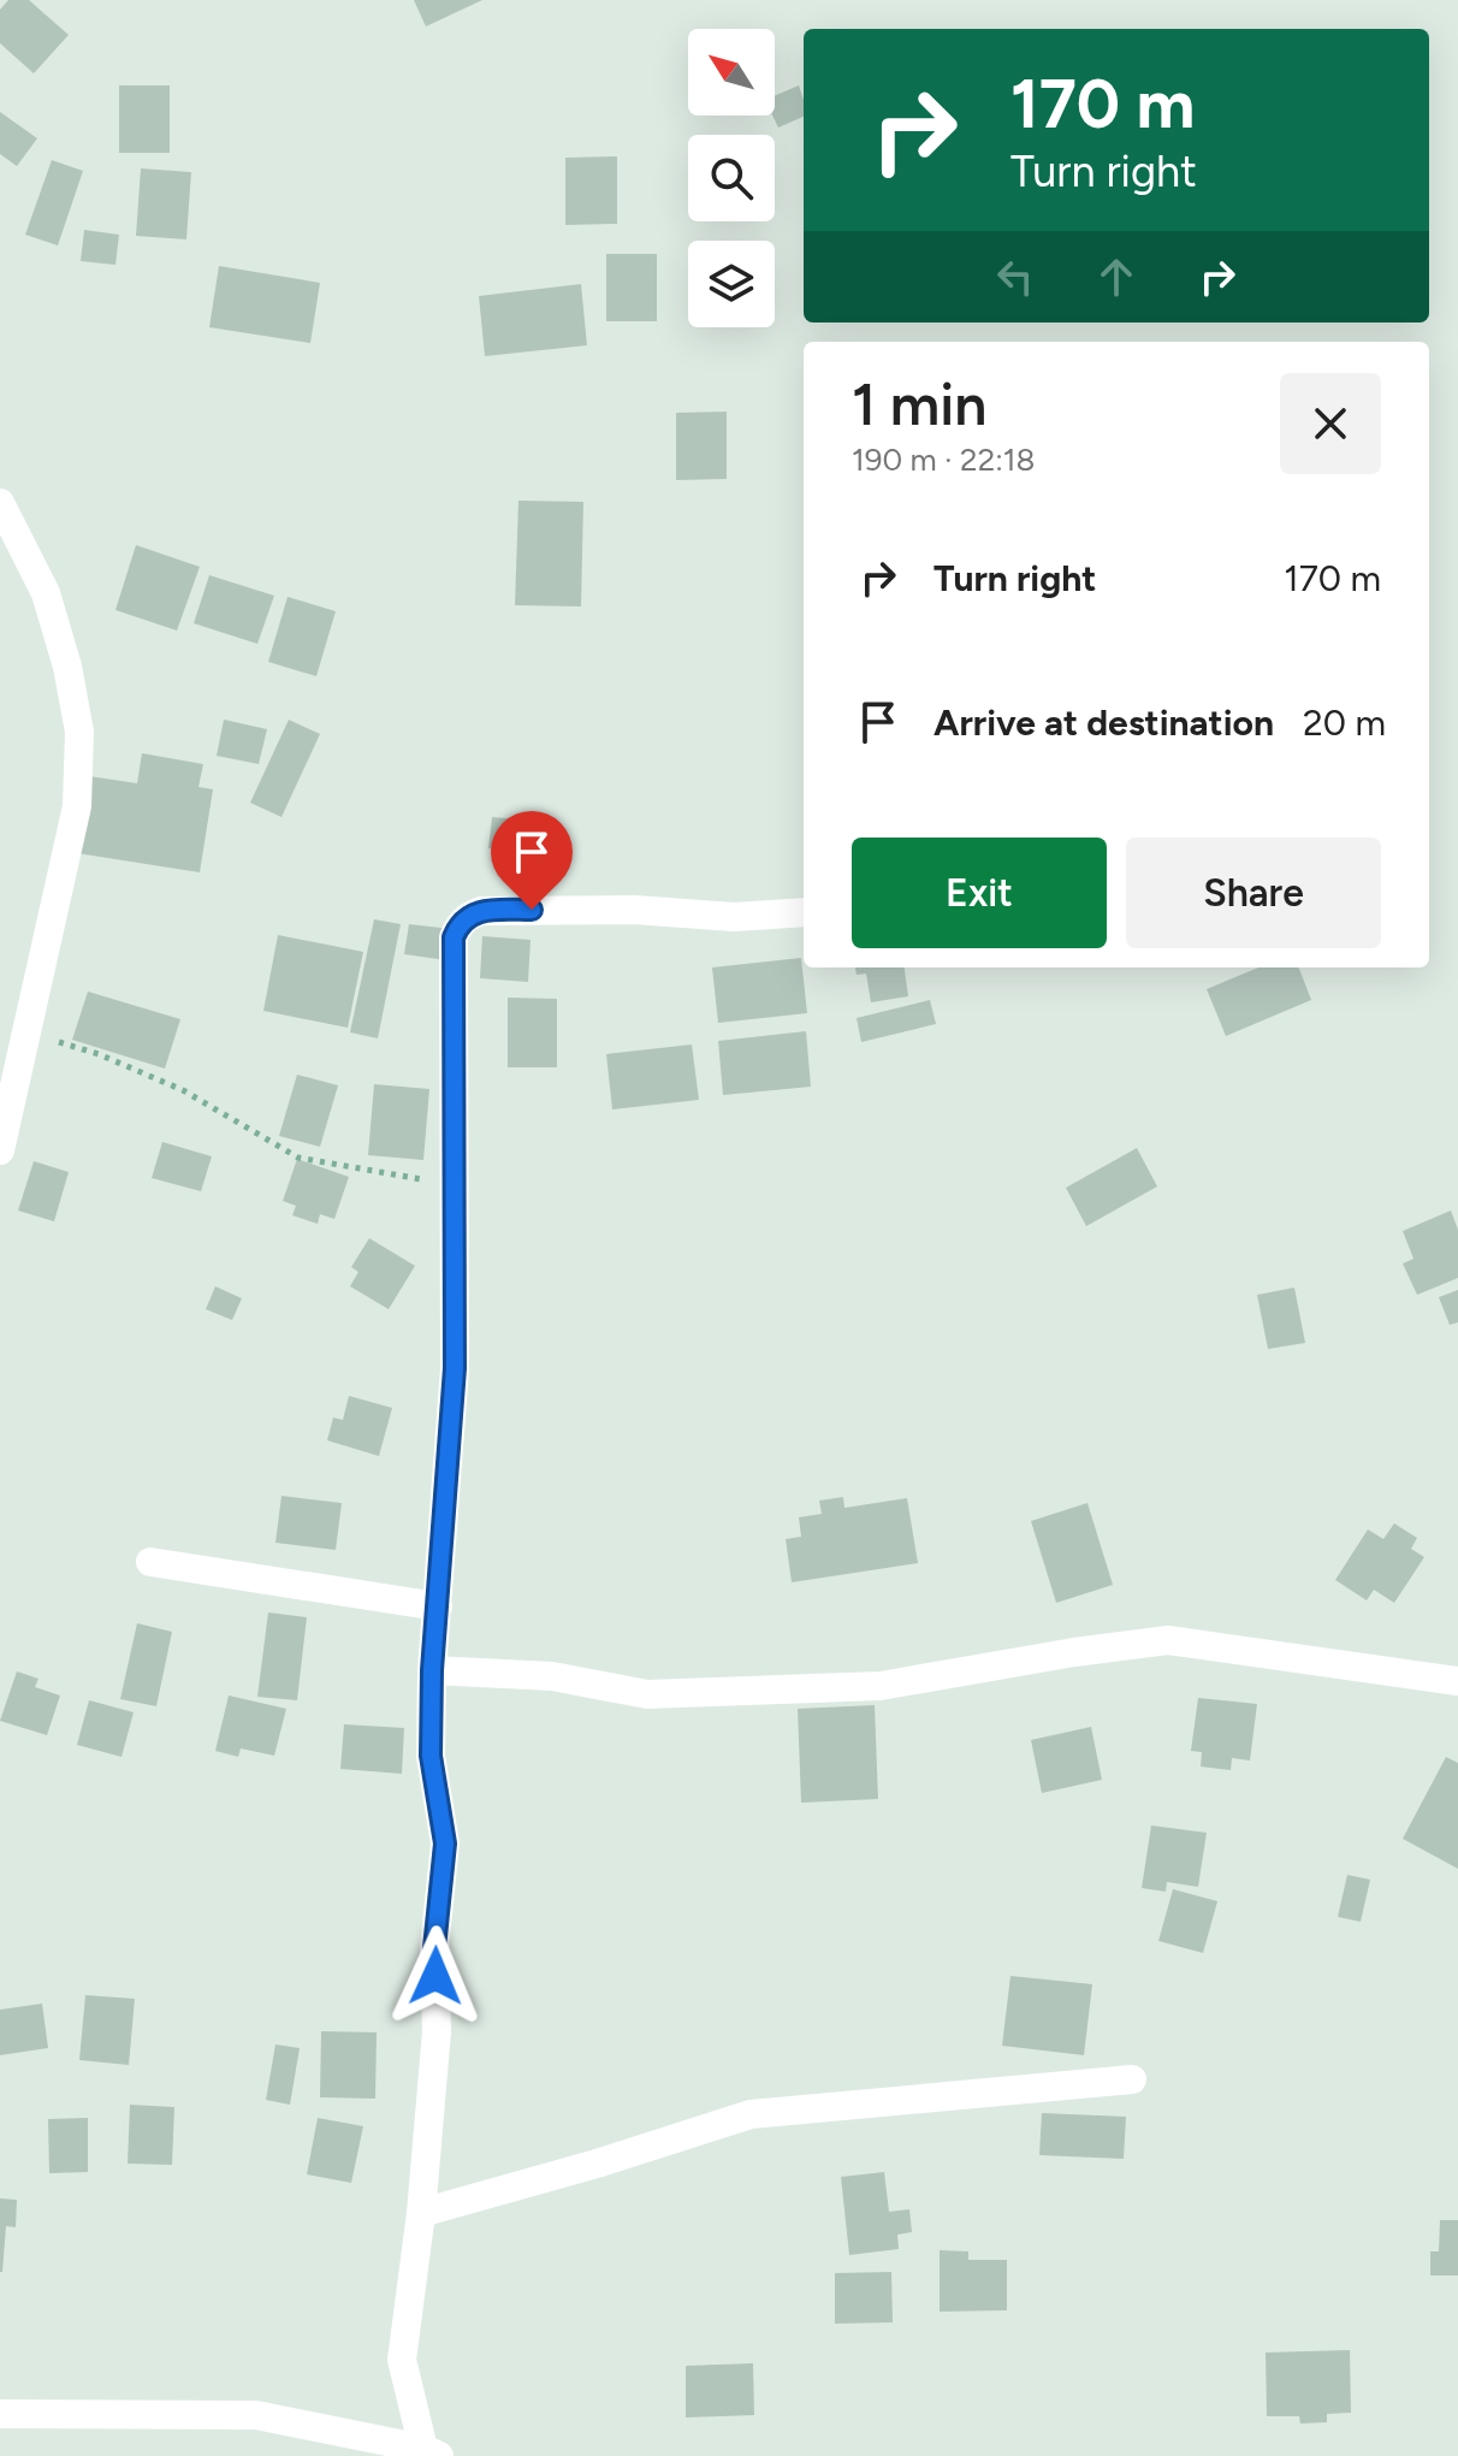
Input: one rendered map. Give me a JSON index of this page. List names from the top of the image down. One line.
{"north":"top left","page":{"turn":["170 m","Turn right"],"heading":["1 min","190 m · 22:18"],"list":[{"name":"Turn right","value":"170 m"},{"name":"Arrive at destination","value":"20 m"}],"buttons":["Exit","Share"]}}
